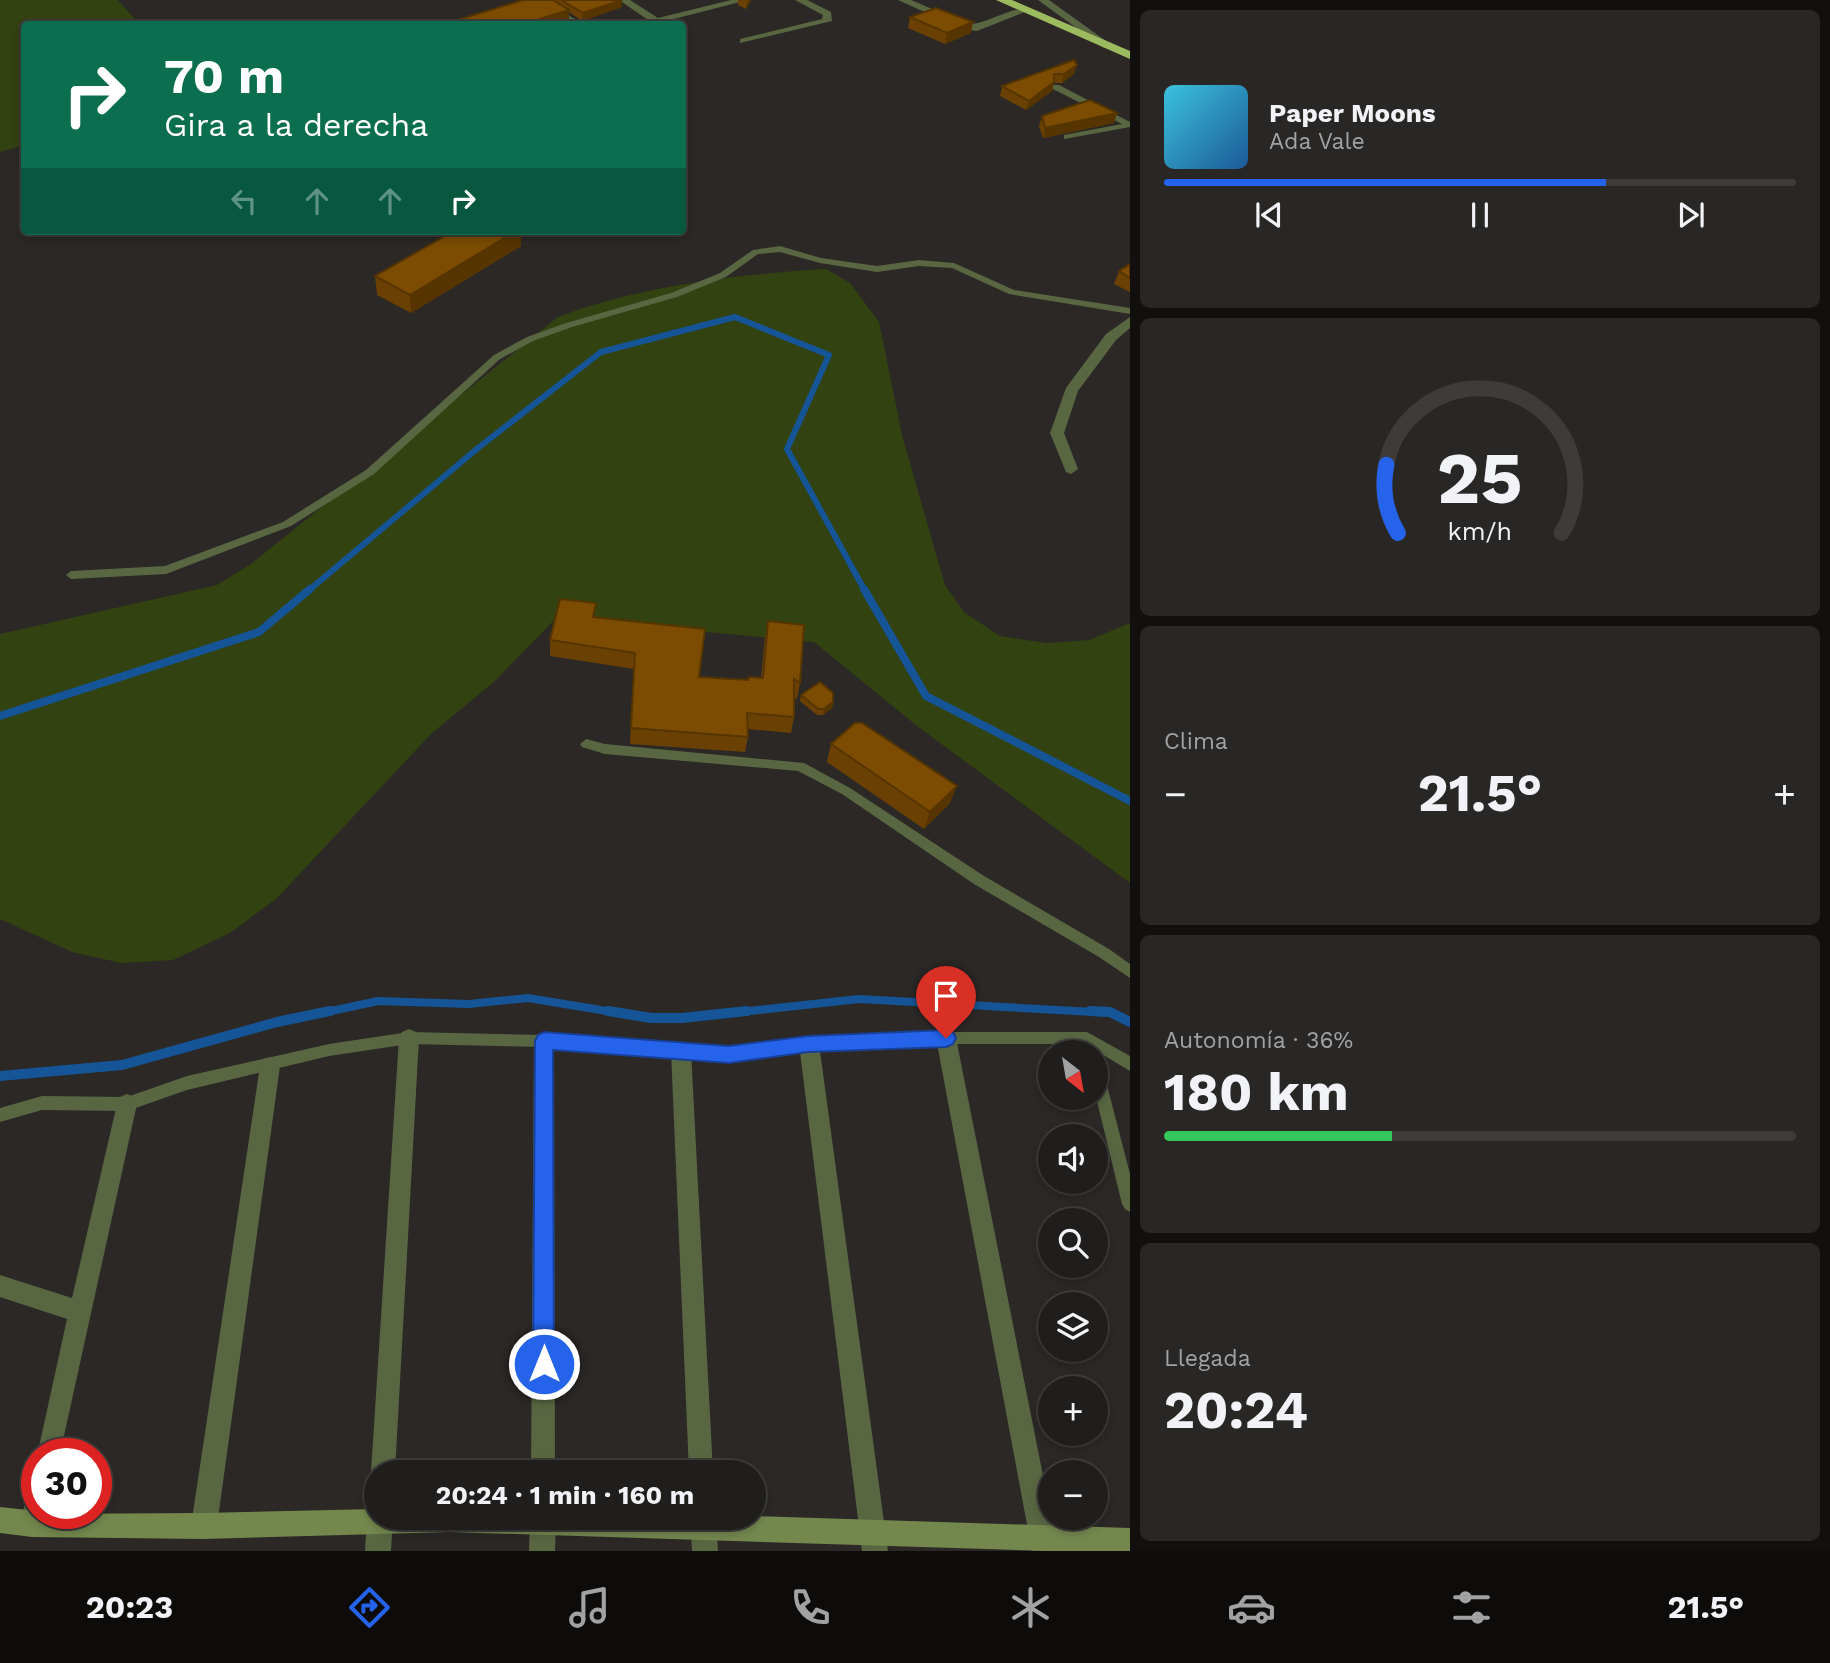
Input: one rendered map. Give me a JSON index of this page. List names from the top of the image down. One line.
{"north":"bottom right","page":{"turn":["70 m","Gira a la derecha"],"song":["Paper Moons","Ada Vale"],"tile":["Clima",["Autonomía · 36%","180 km"],["Llegada","20:24"]],"heat":["−","21.5°","+"],"map_buttons":["+","−"],"limit":"30","trip":"20:24 · 1 min · 160 m","tabs":["20:23","21.5°"],"gauge":["25","km/h"]}}
